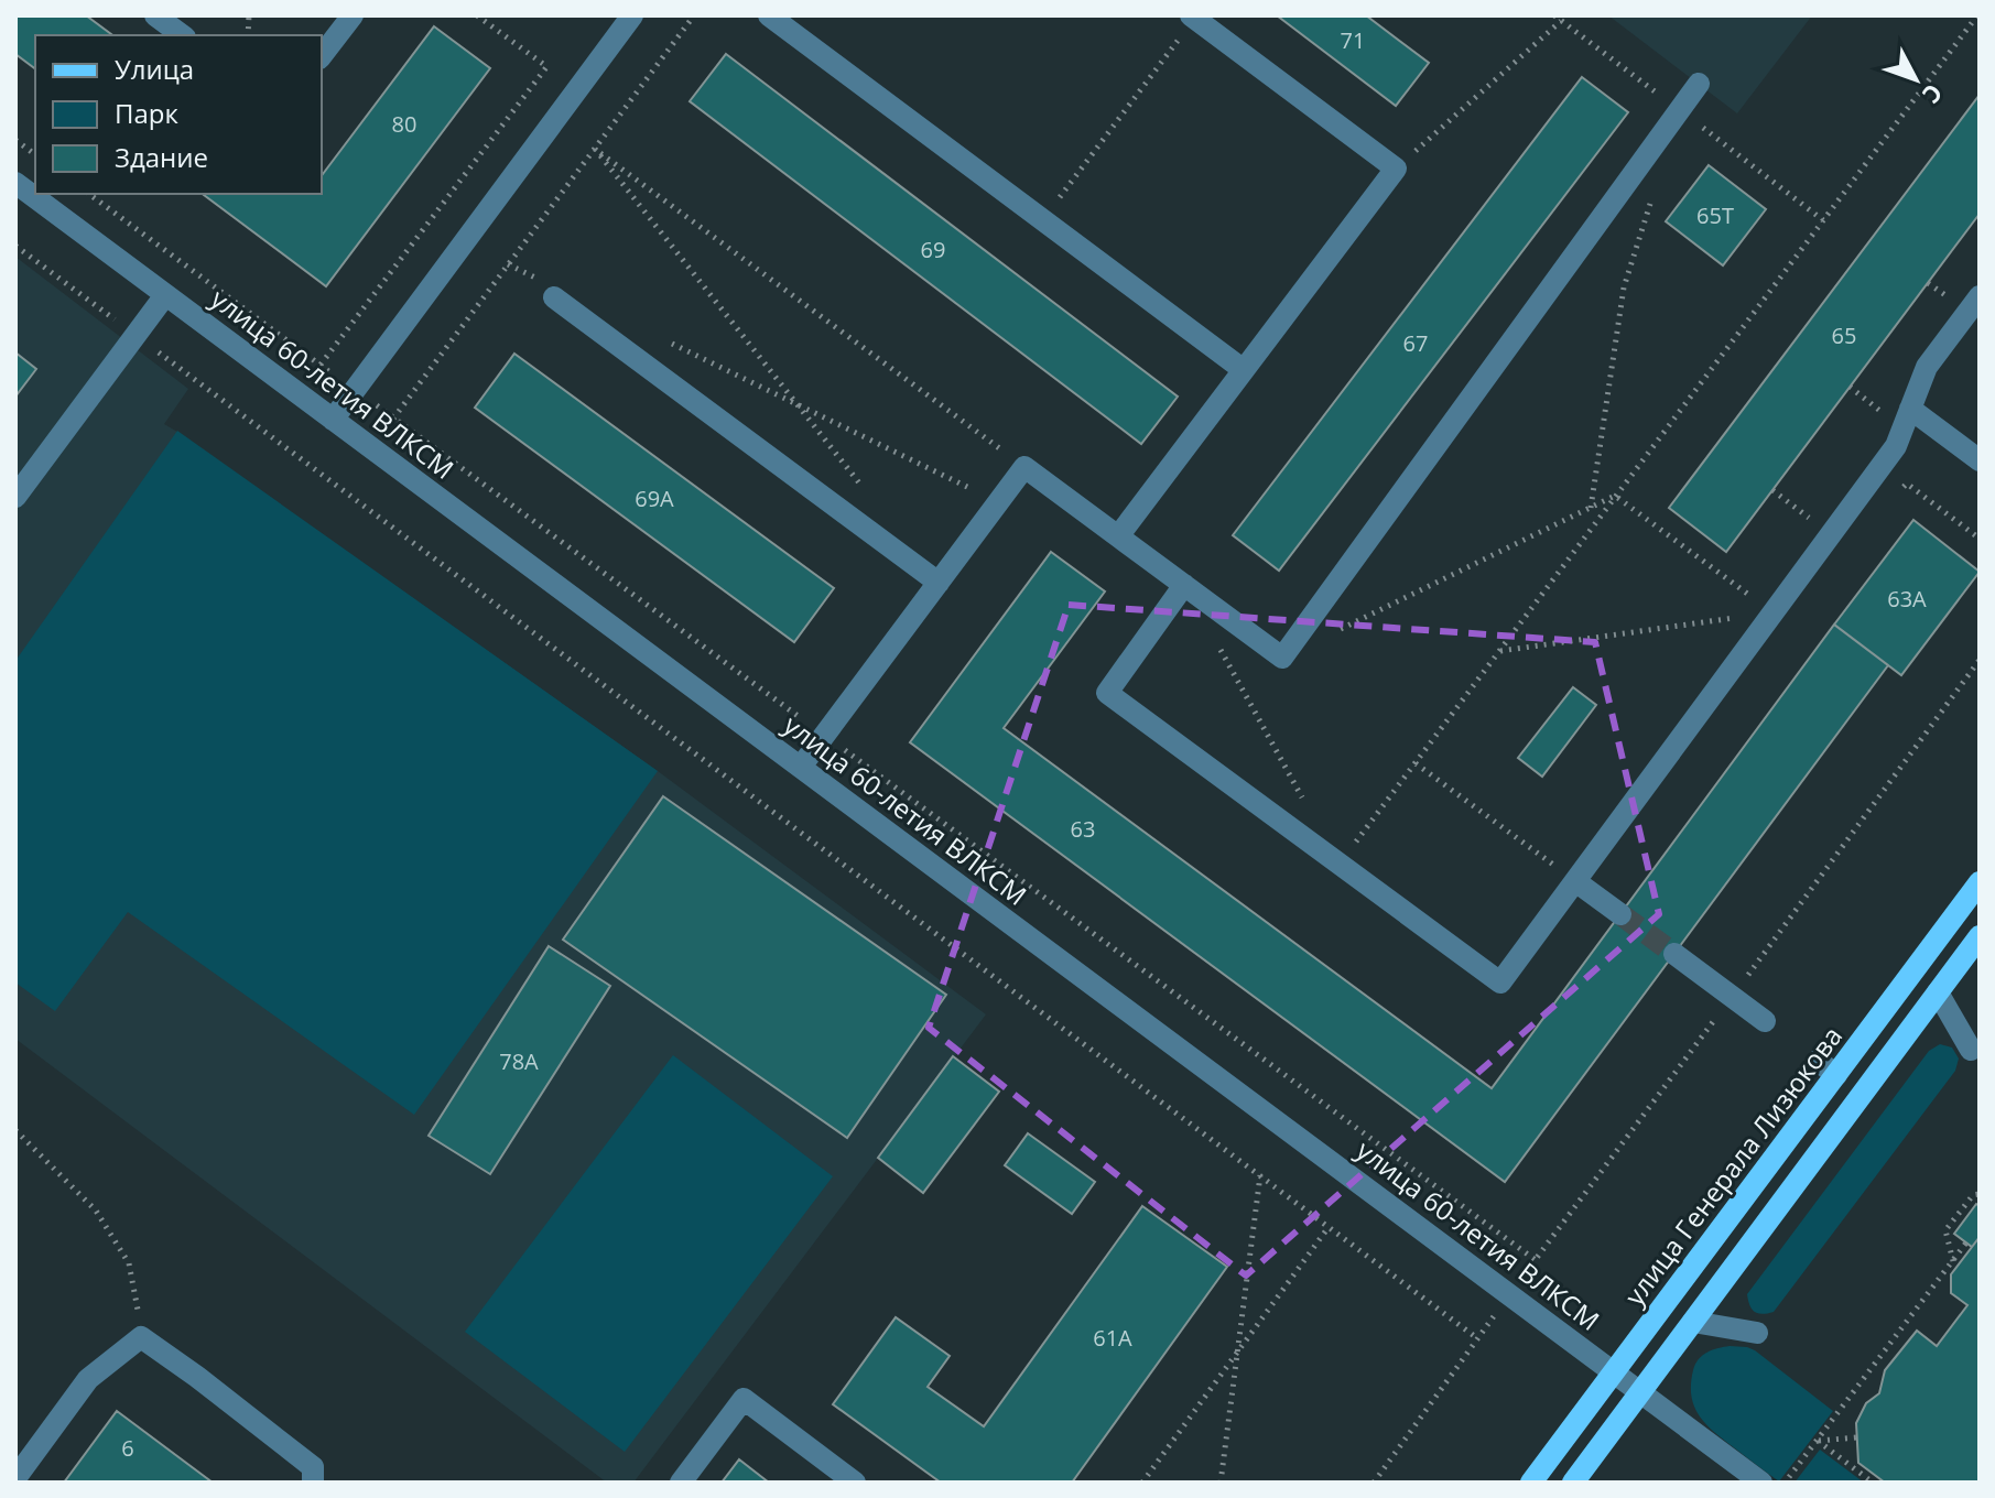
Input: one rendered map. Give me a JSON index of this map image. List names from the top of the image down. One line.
{"streets":{"main road":["улица Генерала Лизюкова"],"street":["улица 60-летия ВЛКСМ"]},"crossings":[["улица 60-летия ВЛКСМ","улица Генерала Лизюкова"]],"house_numbers":["71","80","65Т","69","65","67","69А","63А","63","78А","61А","6"],"legend":["Улица","Парк","Здание"],"north":"bottom right"}
